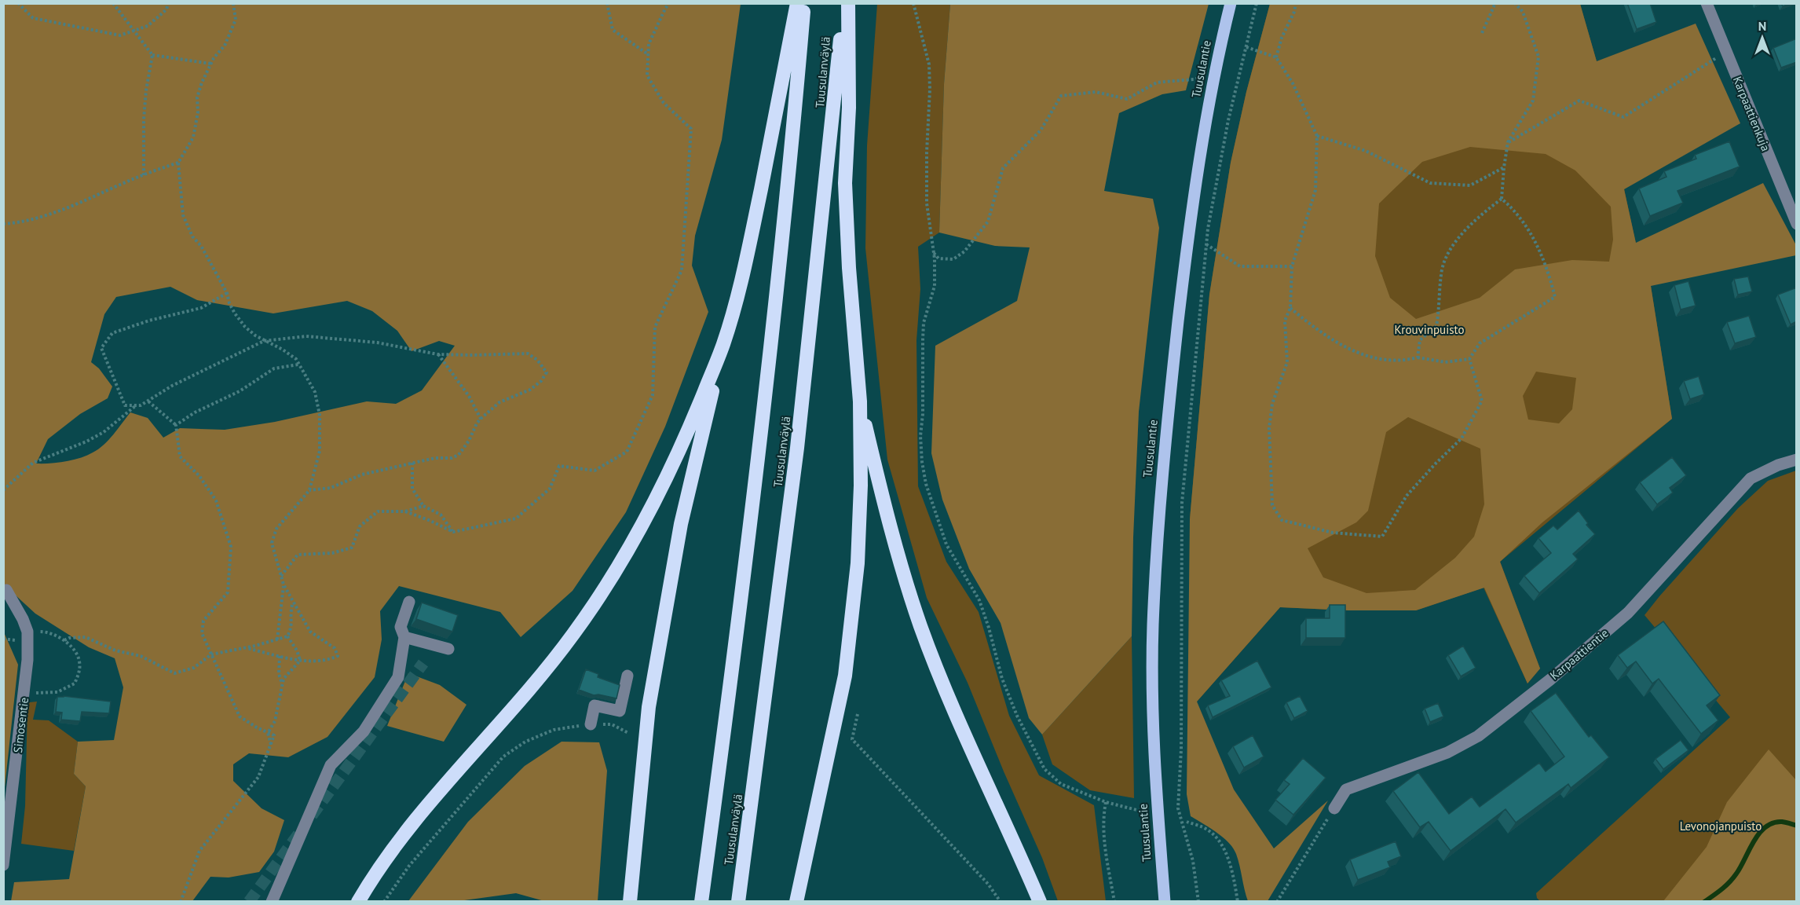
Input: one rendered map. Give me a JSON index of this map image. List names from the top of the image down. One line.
{"streets":{"highway":["Tuusulanväylä"],"main road":["Tuusulantie"],"street":["Karpaattienkuja","Karpaattientie","Simosentie"]},"parks":["Krouvinpuisto","Levonojanpuisto"],"north":"top"}
